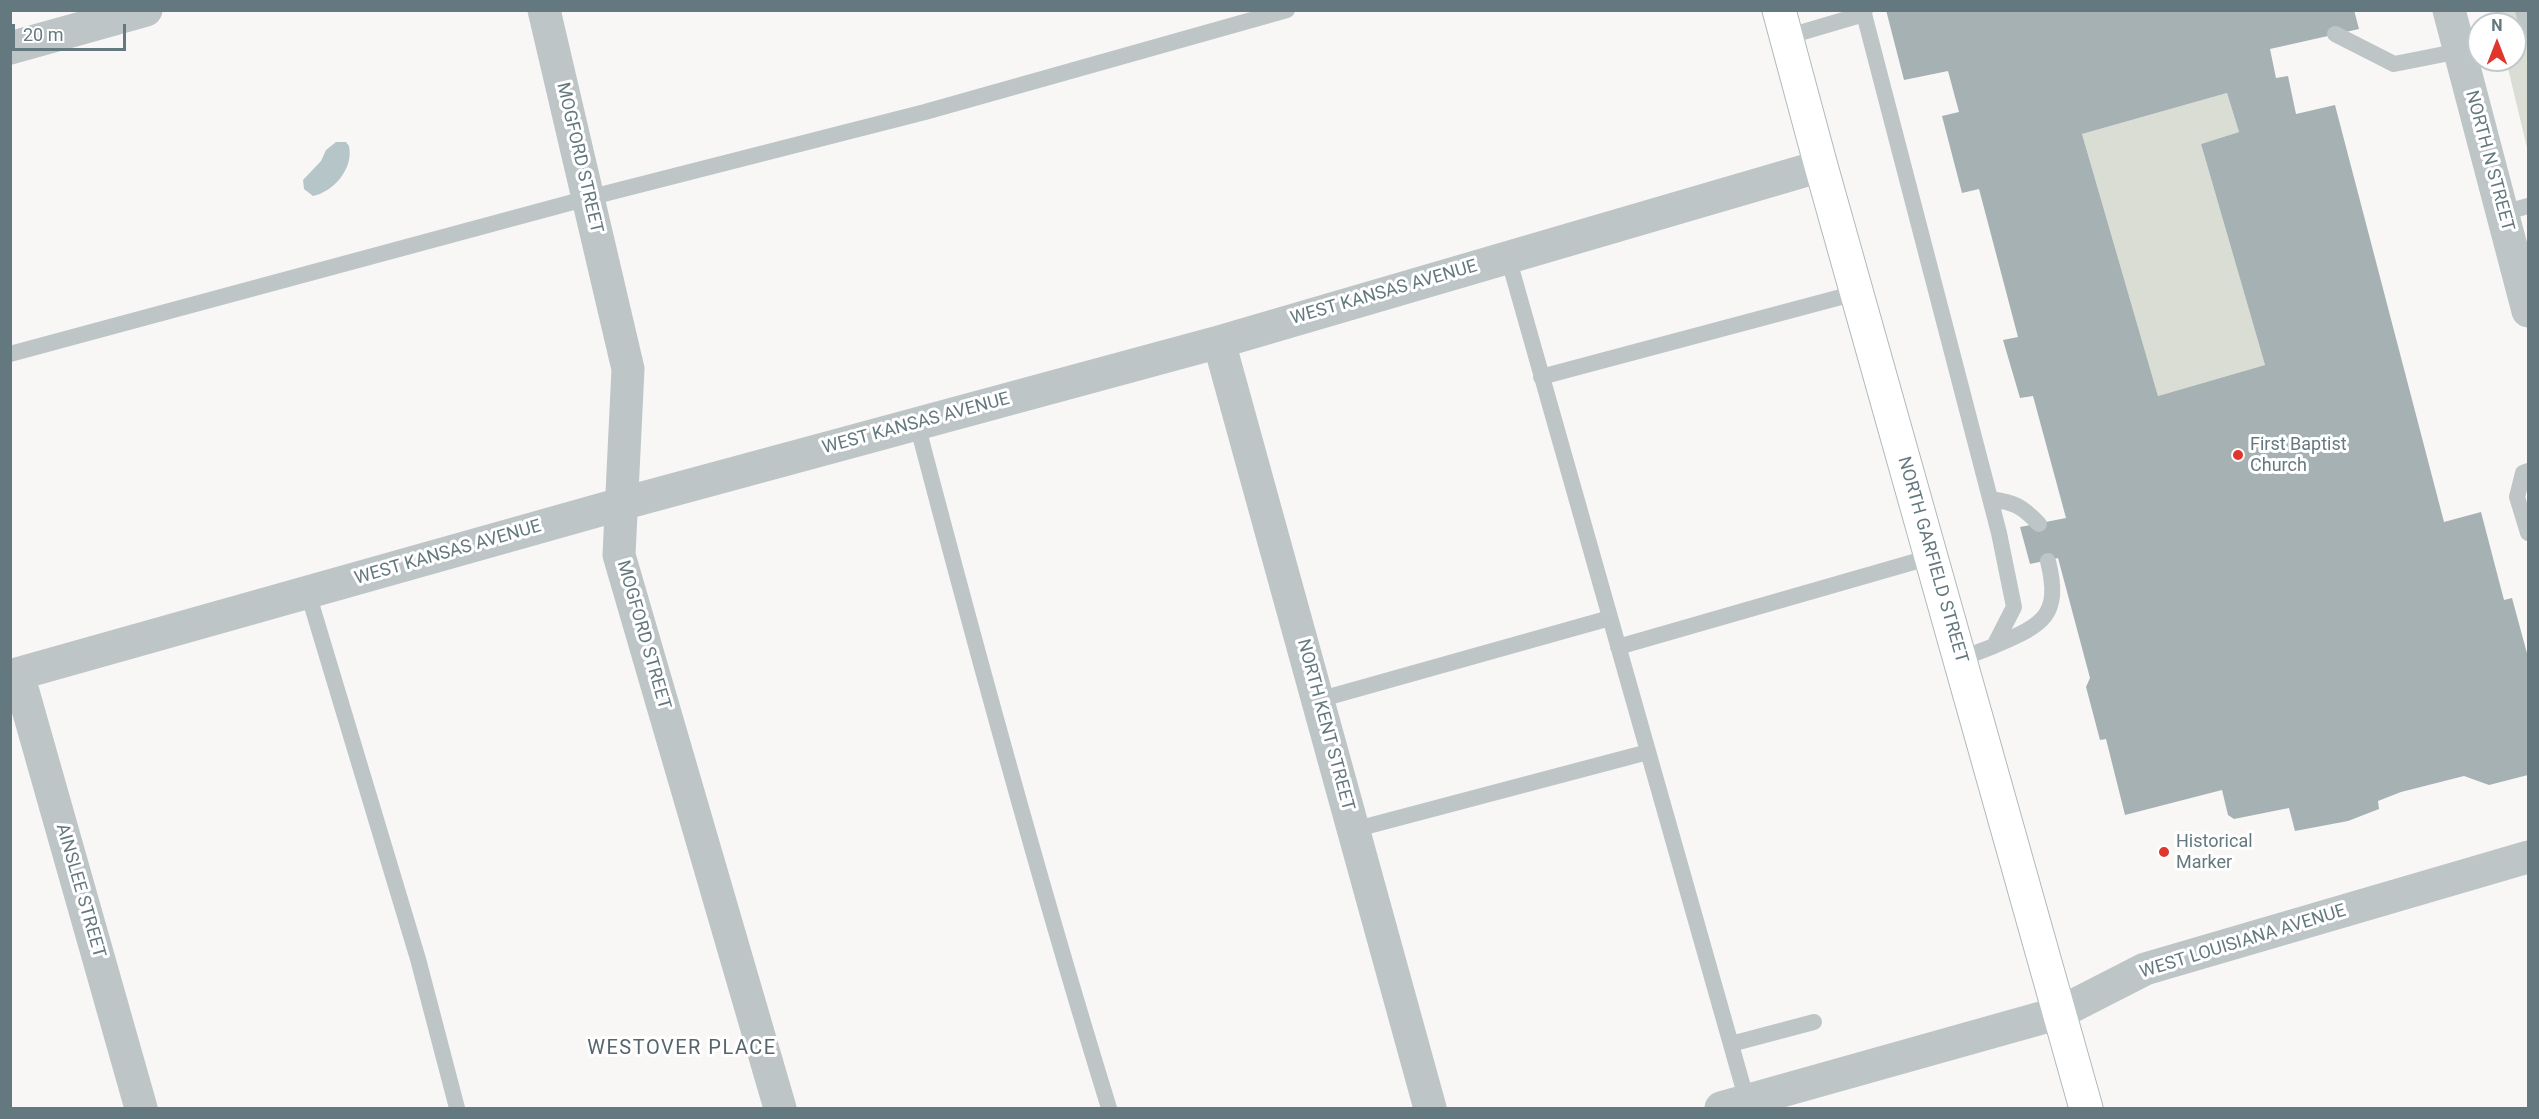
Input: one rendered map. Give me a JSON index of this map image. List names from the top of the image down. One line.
{"streets":{"main road":["NORTH GARFIELD STREET"],"street":["MOGFORD STREET","NORTH N STREET","WEST KANSAS AVENUE","NORTH KENT STREET","AINSLEE STREET","WEST LOUISIANA AVENUE"]},"crossings":[["MOGFORD STREET","WEST KANSAS AVENUE"],["WEST KANSAS AVENUE","NORTH GARFIELD STREET"],["WEST KANSAS AVENUE","NORTH KENT STREET"],["WEST KANSAS AVENUE","AINSLEE STREET"],["NORTH GARFIELD STREET","WEST LOUISIANA AVENUE"]],"districts":["WESTOVER PLACE"],"places":["First Baptist Church","Historical Marker"],"scale_bar":"20 m","north":"top"}
